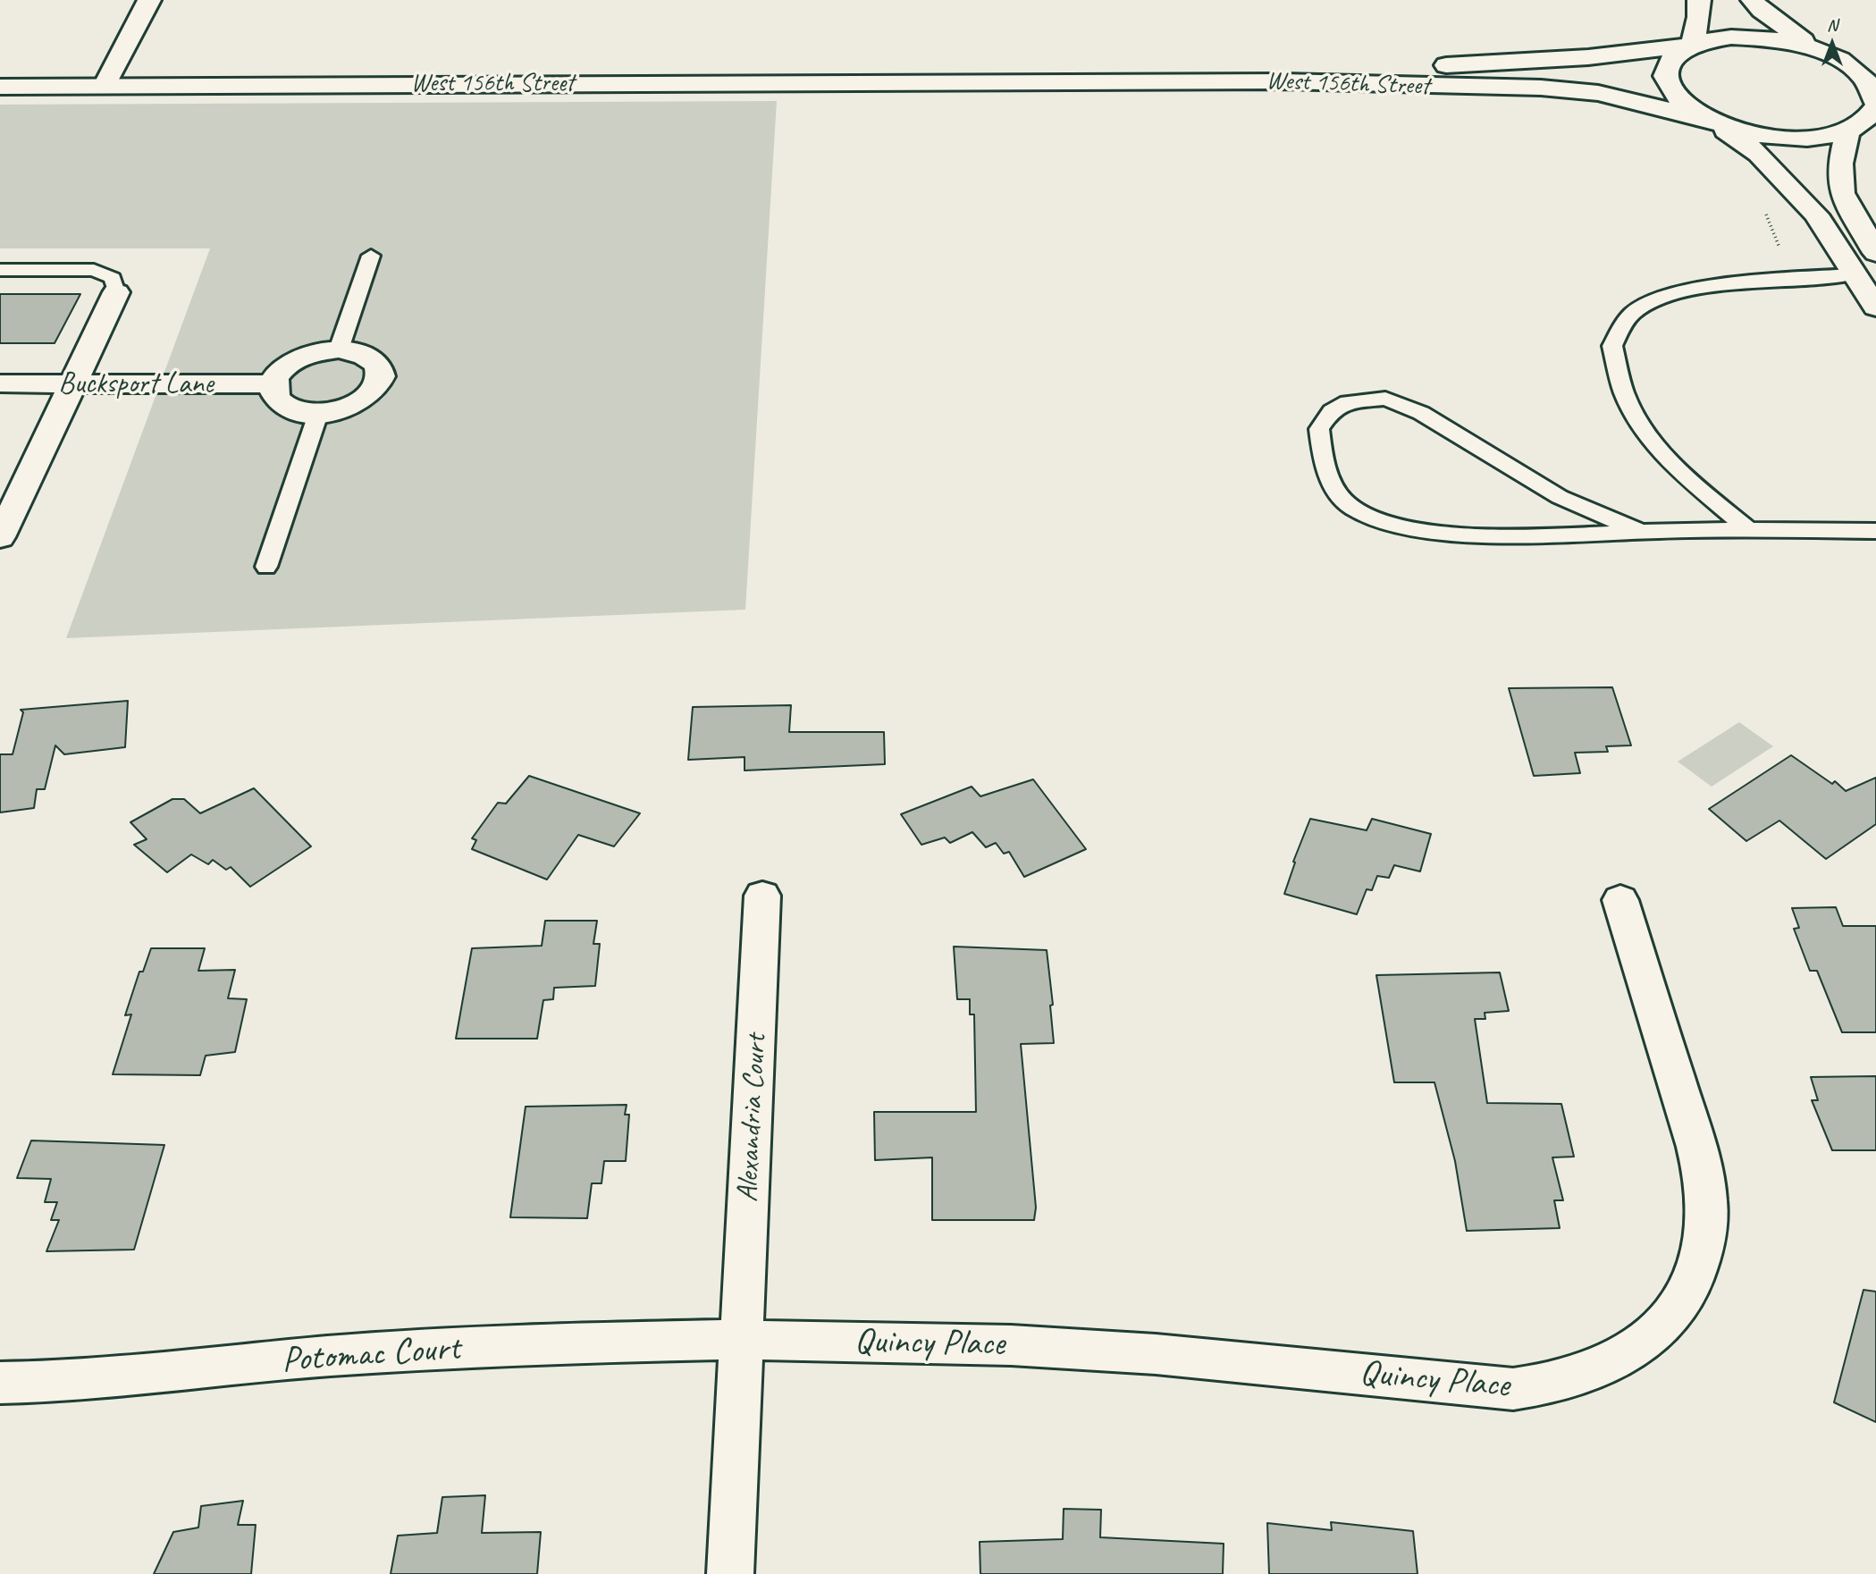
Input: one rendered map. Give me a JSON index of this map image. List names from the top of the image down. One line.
{"streets":{"street":["West 156th Street","Bucksport Lane","Alexandria Court","Quincy Place","Potomac Court"]},"crossings":[["Alexandria Court","Quincy Place"],["Alexandria Court","Potomac Court"],["Quincy Place","Potomac Court"]],"north":"top"}
